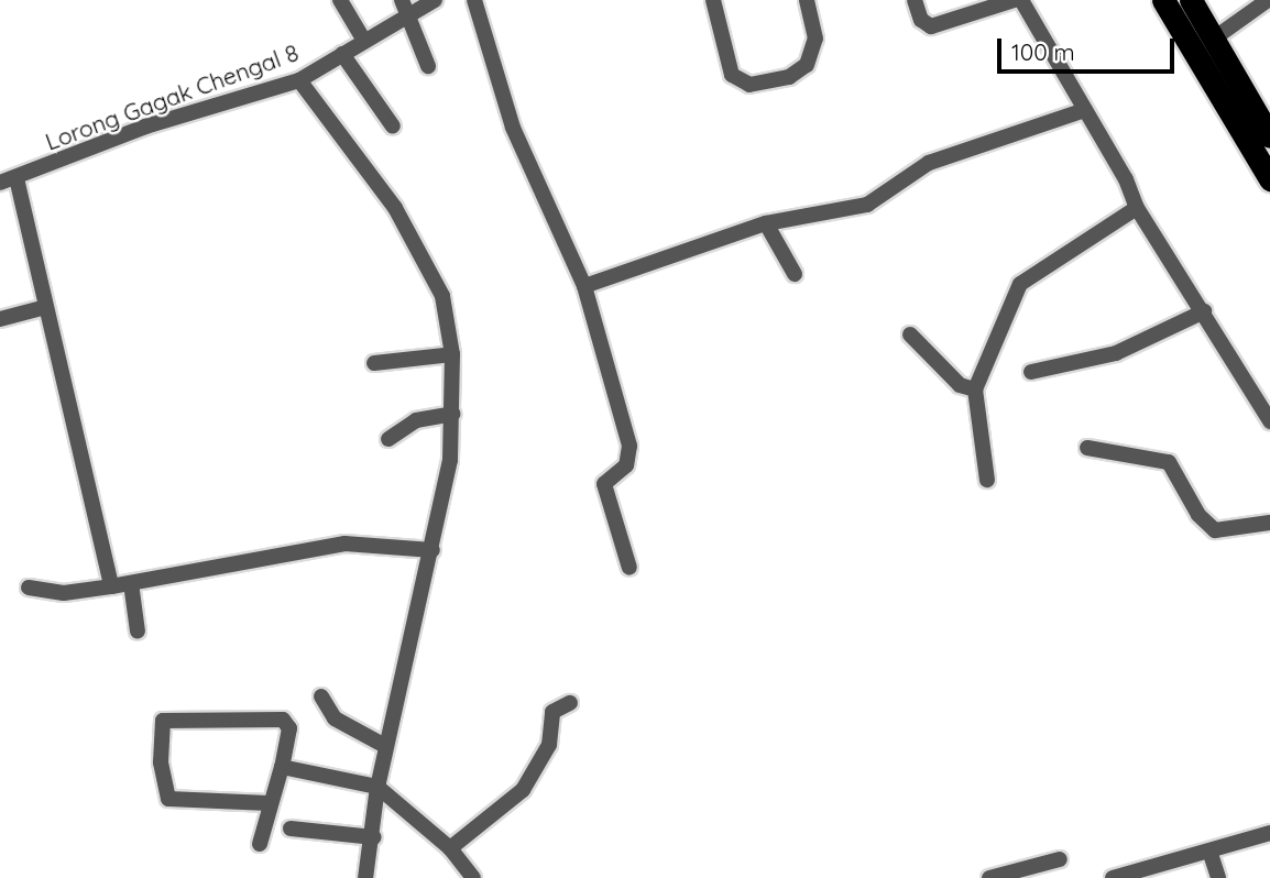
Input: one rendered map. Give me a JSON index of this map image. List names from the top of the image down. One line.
{"streets":{"street":["Lorong Gagak Chengal 8"]},"scale_bar":"100 m"}
